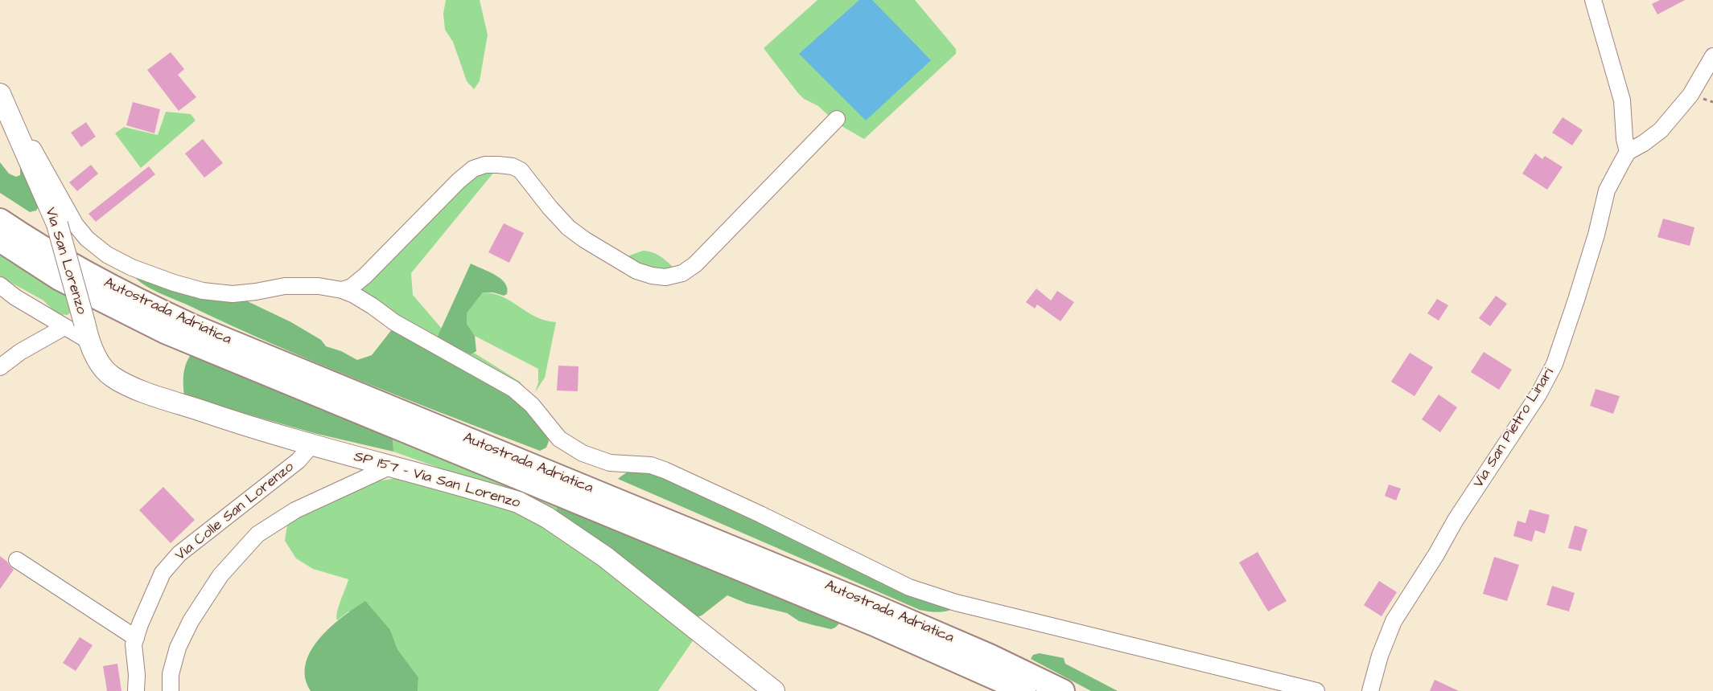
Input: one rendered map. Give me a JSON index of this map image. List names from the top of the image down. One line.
{"streets":{"highway":["Autostrada Adriatica"],"main road":["Via San Lorenzo","SP 157 - Via San Lorenzo"],"street":["Via San Pietro Linari","Via Colle San Lorenzo"]},"crossings":[["Via San Lorenzo","SP 157 - Via San Lorenzo"],["SP 157 - Via San Lorenzo","Via Colle San Lorenzo"]]}
